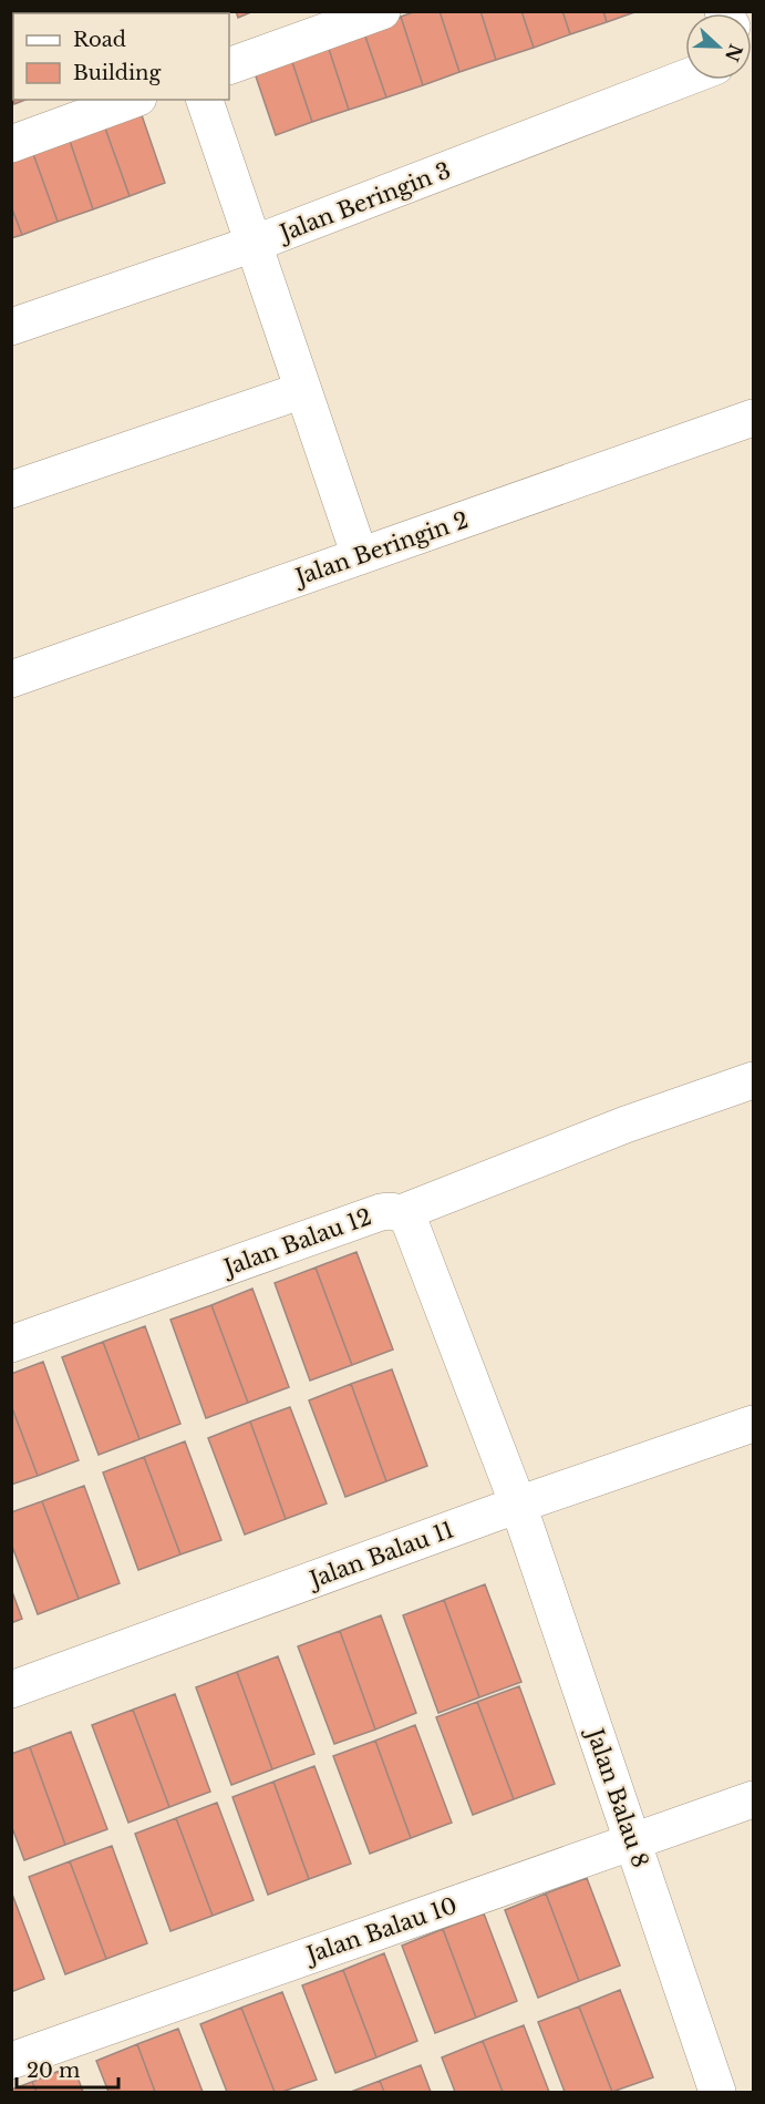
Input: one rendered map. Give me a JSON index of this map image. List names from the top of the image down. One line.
{"streets":{"street":["Jalan Beringin 3","Jalan Beringin 2","Jalan Balau 12","Jalan Balau 11","Jalan Balau 8","Jalan Balau 10"]},"crossings":[["Jalan Balau 12","Jalan Balau 11"],["Jalan Balau 12","Jalan Balau 8"],["Jalan Balau 11","Jalan Balau 8"],["Jalan Balau 8","Jalan Balau 10"]],"legend":["Road","Building"],"scale_bar":"20 m","north":"right"}
